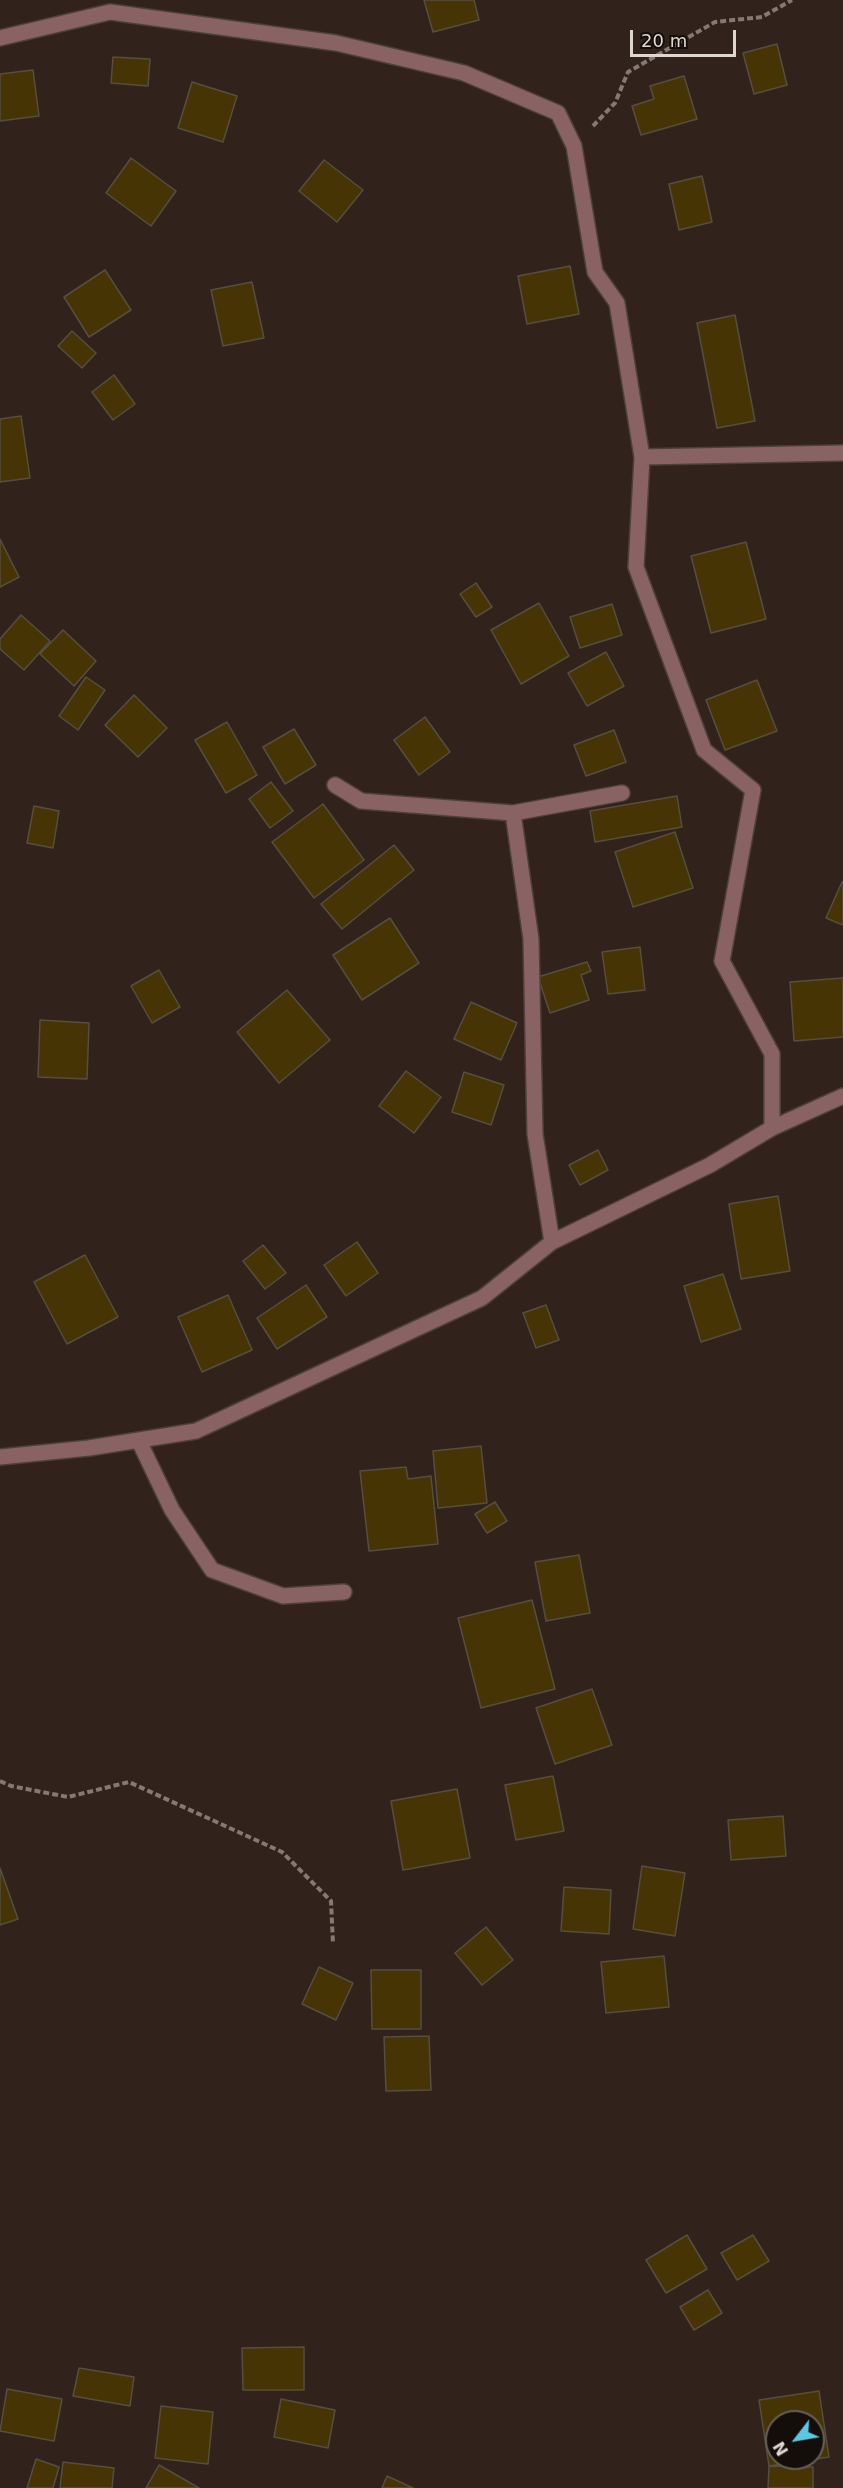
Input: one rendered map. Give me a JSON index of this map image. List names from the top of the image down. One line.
{"scale_bar":"20 m","north":"bottom left"}
